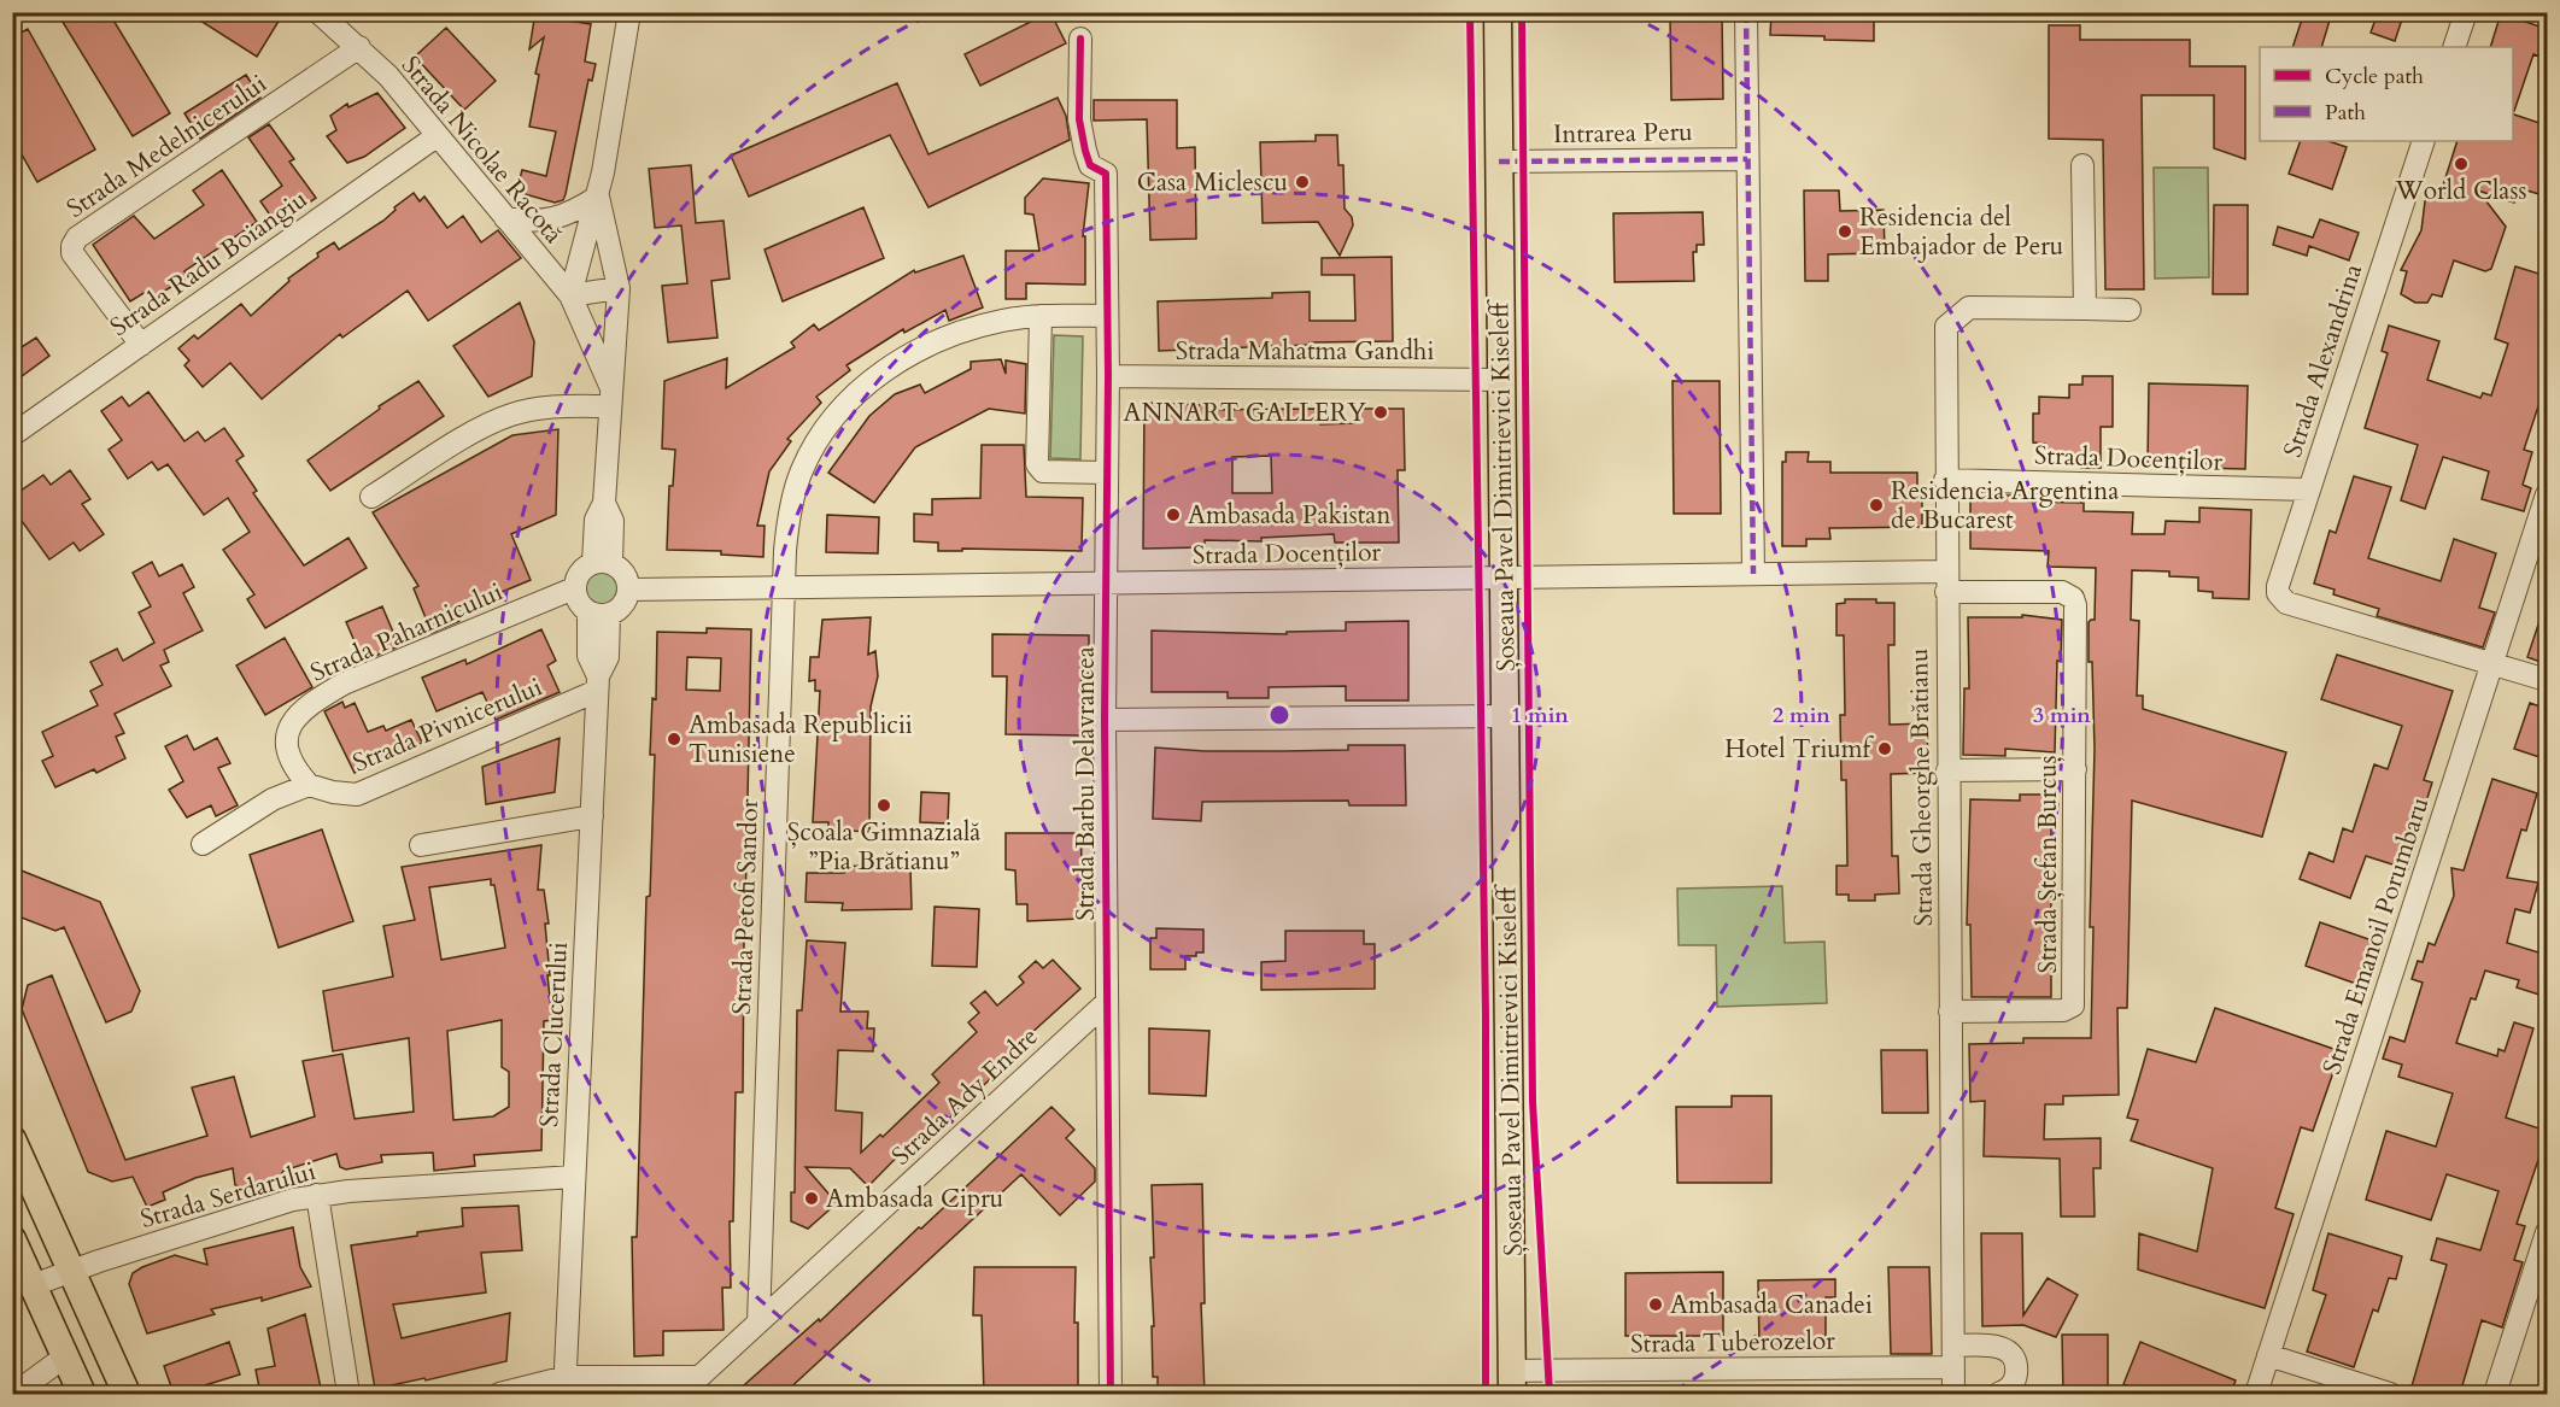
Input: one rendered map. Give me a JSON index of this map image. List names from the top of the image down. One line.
{"streets":{"main road":["Șoseaua Pavel Dimitrievici Kiseleff"],"street":["Intrarea Peru","Strada Medelnicerului","Strada Nicolae Racotă","Strada Radu Boiangiu","Strada Mahatma Gandhi","Strada Alexandrina","Strada Docenților","Strada Paharnicului","Strada Pivnicerului","Strada Barbu Delavrancea","Strada Gheorghe Brătianu","Strada Ștefan Burcuș","Strada Petofi Sandor","Strada Emanoil Porumbaru","Strada Clucerului","Strada Ady Endre","Strada Serdarului","Strada Tuberozelor"]},"crossings":[["Intrarea Peru","Șoseaua Pavel Dimitrievici Kiseleff"],["Strada Medelnicerului","Strada Nicolae Racotă"],["Strada Medelnicerului","Strada Radu Boiangiu"],["Strada Nicolae Racotă","Strada Radu Boiangiu"],["Strada Mahatma Gandhi","Șoseaua Pavel Dimitrievici Kiseleff"],["Strada Mahatma Gandhi","Strada Barbu Delavrancea"],["Strada Alexandrina","Strada Docenților"],["Strada Alexandrina","Strada Emanoil Porumbaru"],["Strada Docenților","Șoseaua Pavel Dimitrievici Kiseleff"],["Strada Docenților","Strada Paharnicului"],["Strada Docenților","Strada Barbu Delavrancea"],["Strada Docenților","Strada Gheorghe Brătianu"],["Strada Docenților","Strada Ștefan Burcuș"],["Strada Docenților","Strada Petofi Sandor"],["Strada Docenților","Strada Clucerului"],["Șoseaua Pavel Dimitrievici Kiseleff","Strada Tuberozelor"],["Strada Paharnicului","Strada Pivnicerului"],["Strada Paharnicului","Strada Clucerului"],["Strada Pivnicerului","Strada Clucerului"],["Strada Barbu Delavrancea","Strada Petofi Sandor"],["Strada Barbu Delavrancea","Strada Ady Endre"],["Strada Gheorghe Brătianu","Strada Ștefan Burcuș"],["Strada Gheorghe Brătianu","Strada Tuberozelor"],["Strada Petofi Sandor","Strada Ady Endre"],["Strada Clucerului","Strada Serdarului"]],"places":["World Class","Casa Miclescu","Residencia del Embajador de Peru","ANNART GALLERY","Residencia Argentina de Bucarest","Ambasada Pakistan","Ambasada Republicii Tunisiene","Hotel Triumf","Școala Gimnazială ”Pia Brătianu”","Ambasada Cipru","Ambasada Canadei"],"legend":["Cycle path","Path"],"rings":["1 min","2 min","3 min"]}
